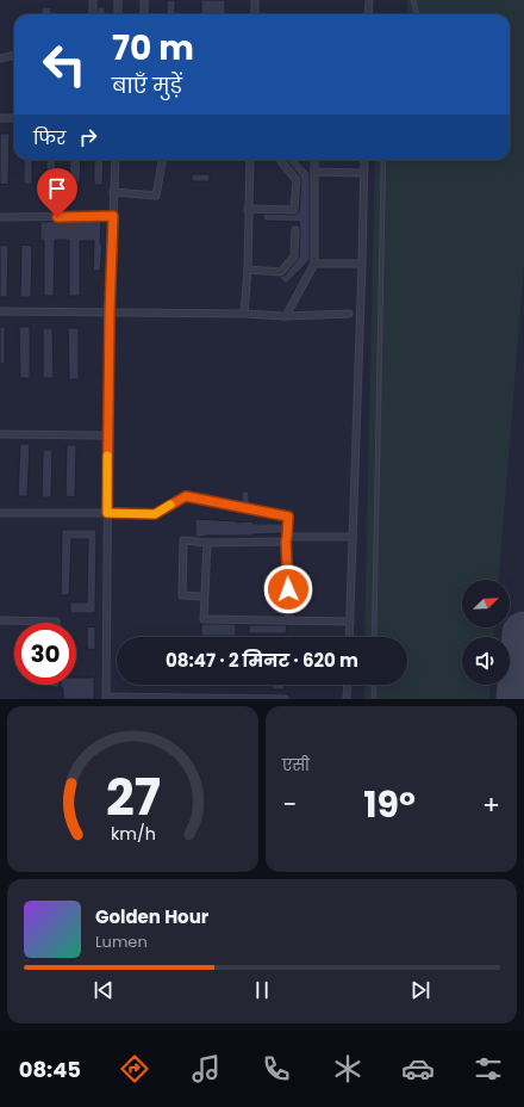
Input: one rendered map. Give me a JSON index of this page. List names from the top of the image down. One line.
{"north":"top right","page":{"turn":["70 m","बाएँ मुड़ें"],"then":"फिर","limit":"30","trip":"08:47 · 2 मिनट · 620 m","tile":"एसी","heat":["−","19°","+"],"song":["Golden Hour","Lumen"],"tabs":"08:45","gauge":["27","km/h"]}}
